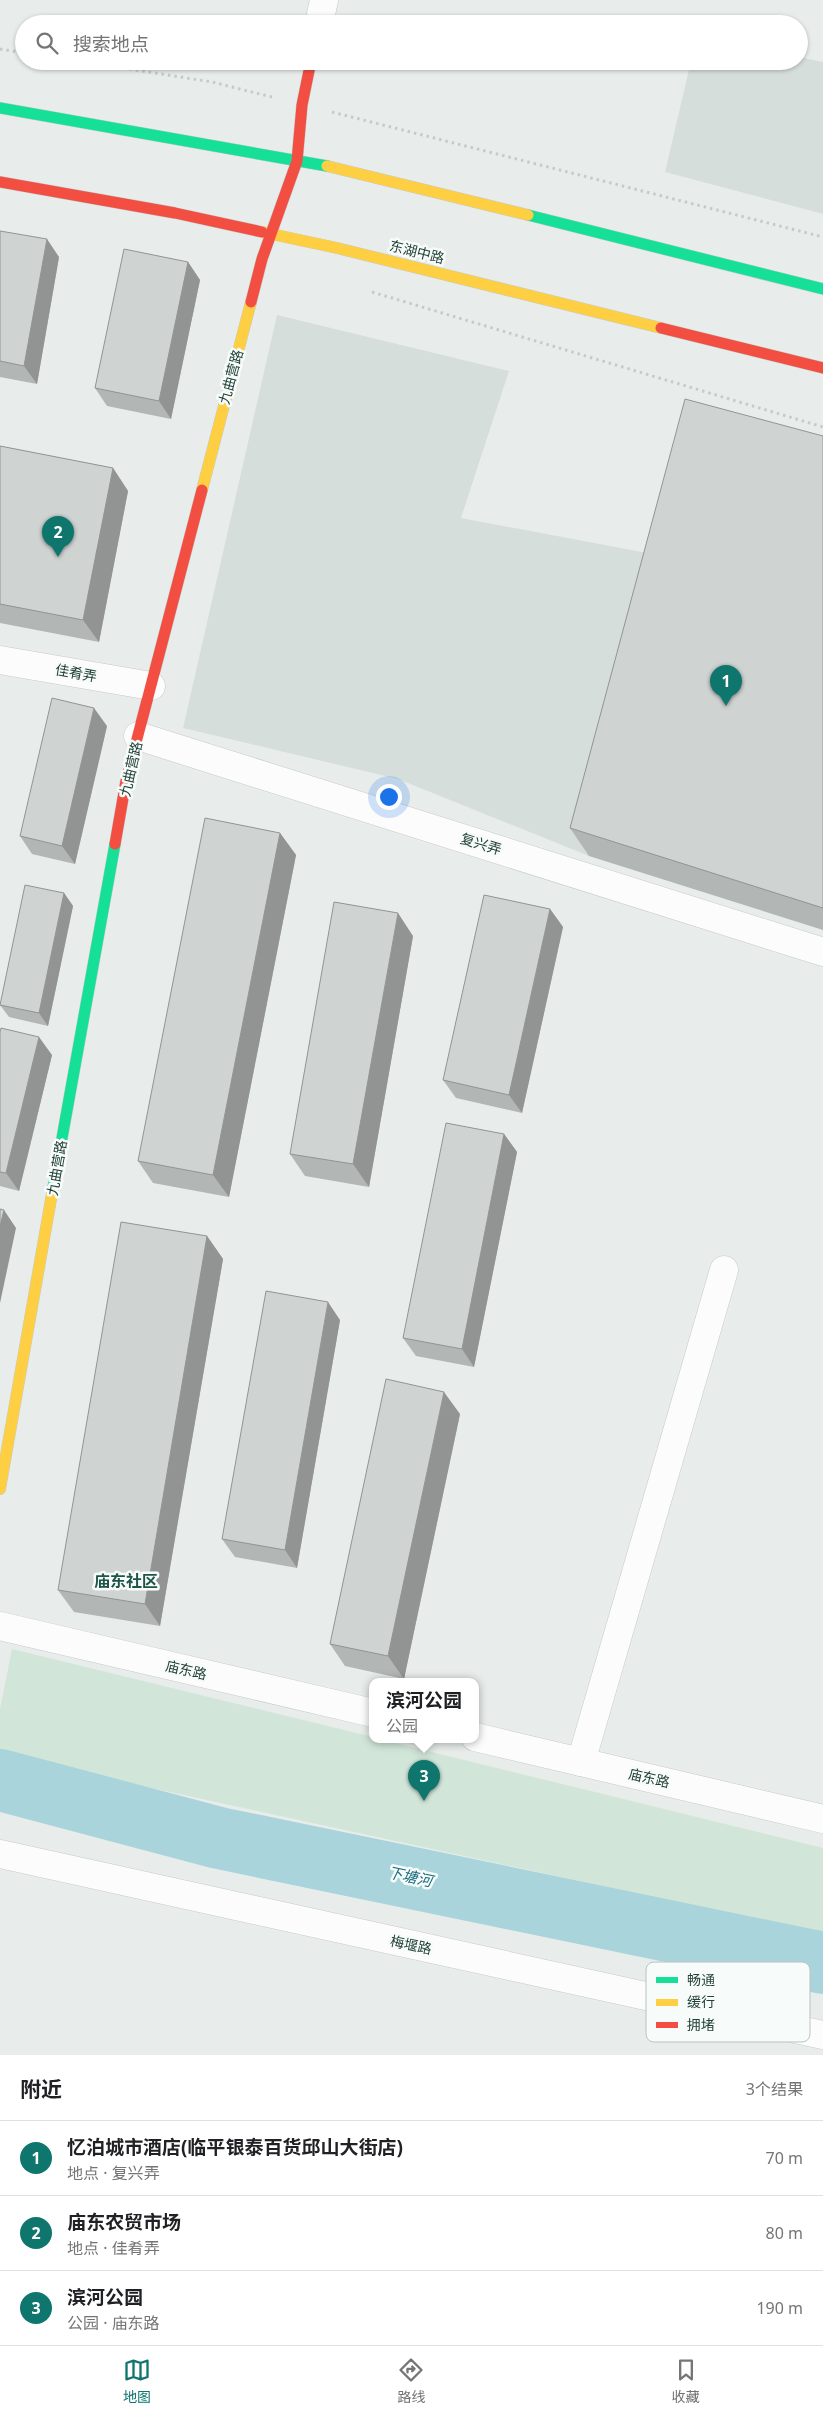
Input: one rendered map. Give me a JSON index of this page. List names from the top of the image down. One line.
{"streets":{"main road":["东湖中路","九曲营路"],"street":["佳肴弄","复兴弄","庙东路","梅堰路"]},"crossings":[["东湖中路","九曲营路"],["九曲营路","佳肴弄"],["九曲营路","复兴弄"]],"districts":["庙东社区"],"water":["下塘河"],"legend":["畅通","缓行","拥堵"],"page":{"search":"搜索地点","pins":["2","1","3"],"popup":["滨河公园","公园"],"heading":["附近","3个结果"],"list":[{"mark":"1","name":"忆泊城市酒店(临平银泰百货邱山大街店)","note":"地点 · 复兴弄","value":"70 m"},{"mark":"2","name":"庙东农贸市场","note":"地点 · 佳肴弄","value":"80 m"},{"mark":"3","name":"滨河公园","note":"公园 · 庙东路","value":"190 m"}],"nav":["地图","路线","收藏"]}}
